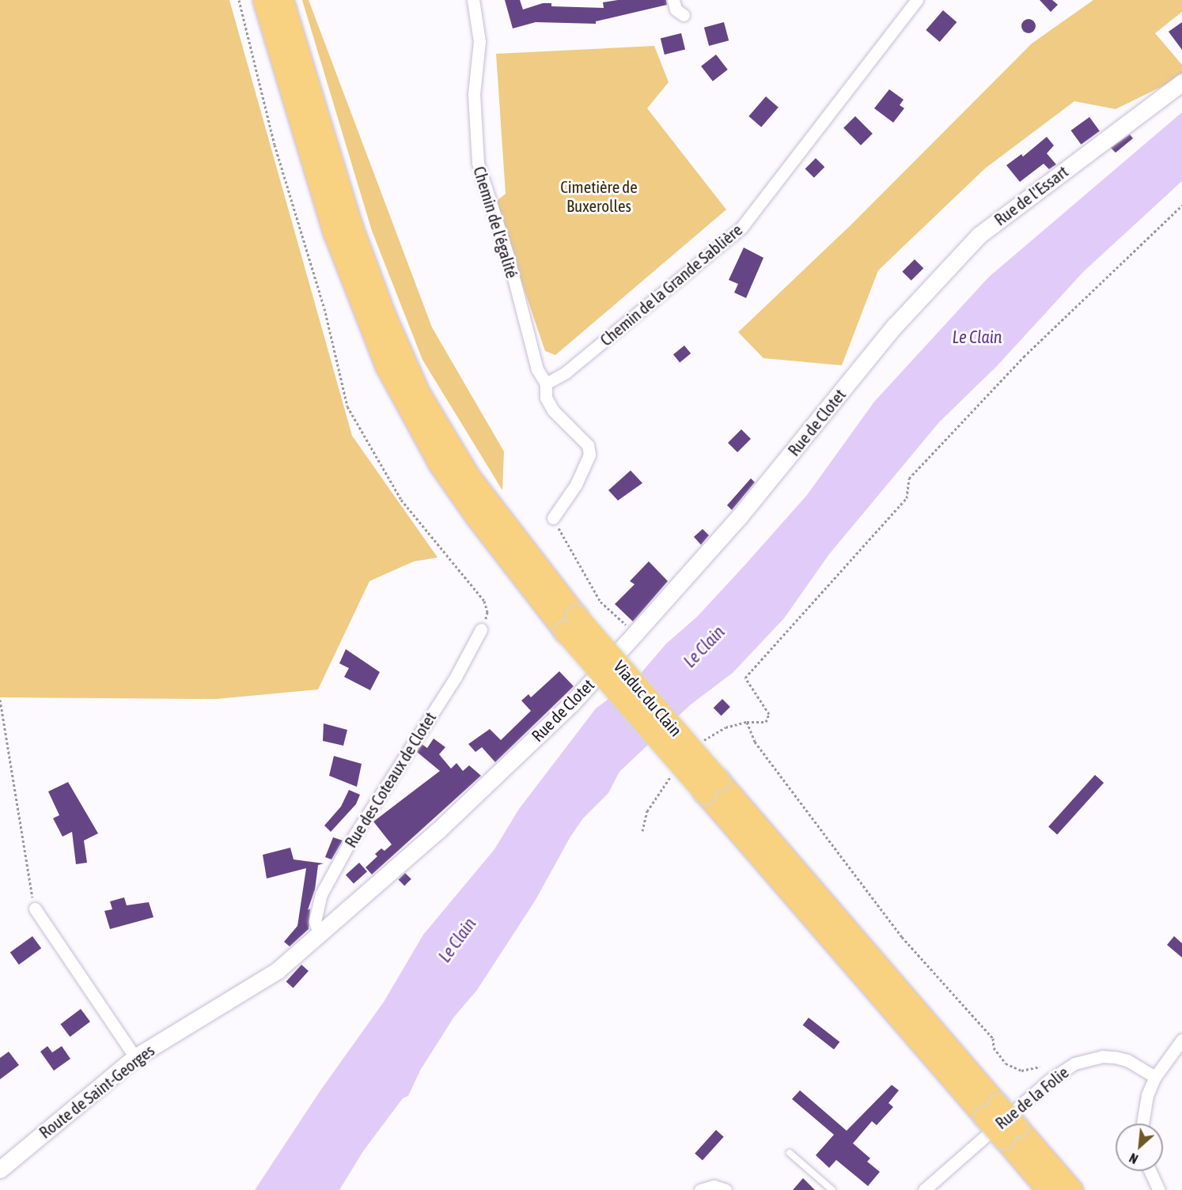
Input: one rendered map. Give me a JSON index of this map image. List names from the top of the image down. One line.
{"streets":{"highway":["Viaduc du Clain"],"main road":["Rue de l'Essart","Rue de Clotet","Route de Saint-Georges"],"street":["Chemin de l'égalité","Chemin de la Grande Sablière","Rue des Coteaux de Clotet","Rue de la Folie"]},"crossings":[["Rue de l'Essart","Rue de Clotet"],["Chemin de l'égalité","Chemin de la Grande Sablière"],["Rue de Clotet","Rue des Coteaux de Clotet"],["Rue de Clotet","Route de Saint-Georges"]],"water":["Le Clain"],"parks":["Cimetière de Buxerolles"],"north":"bottom left"}
